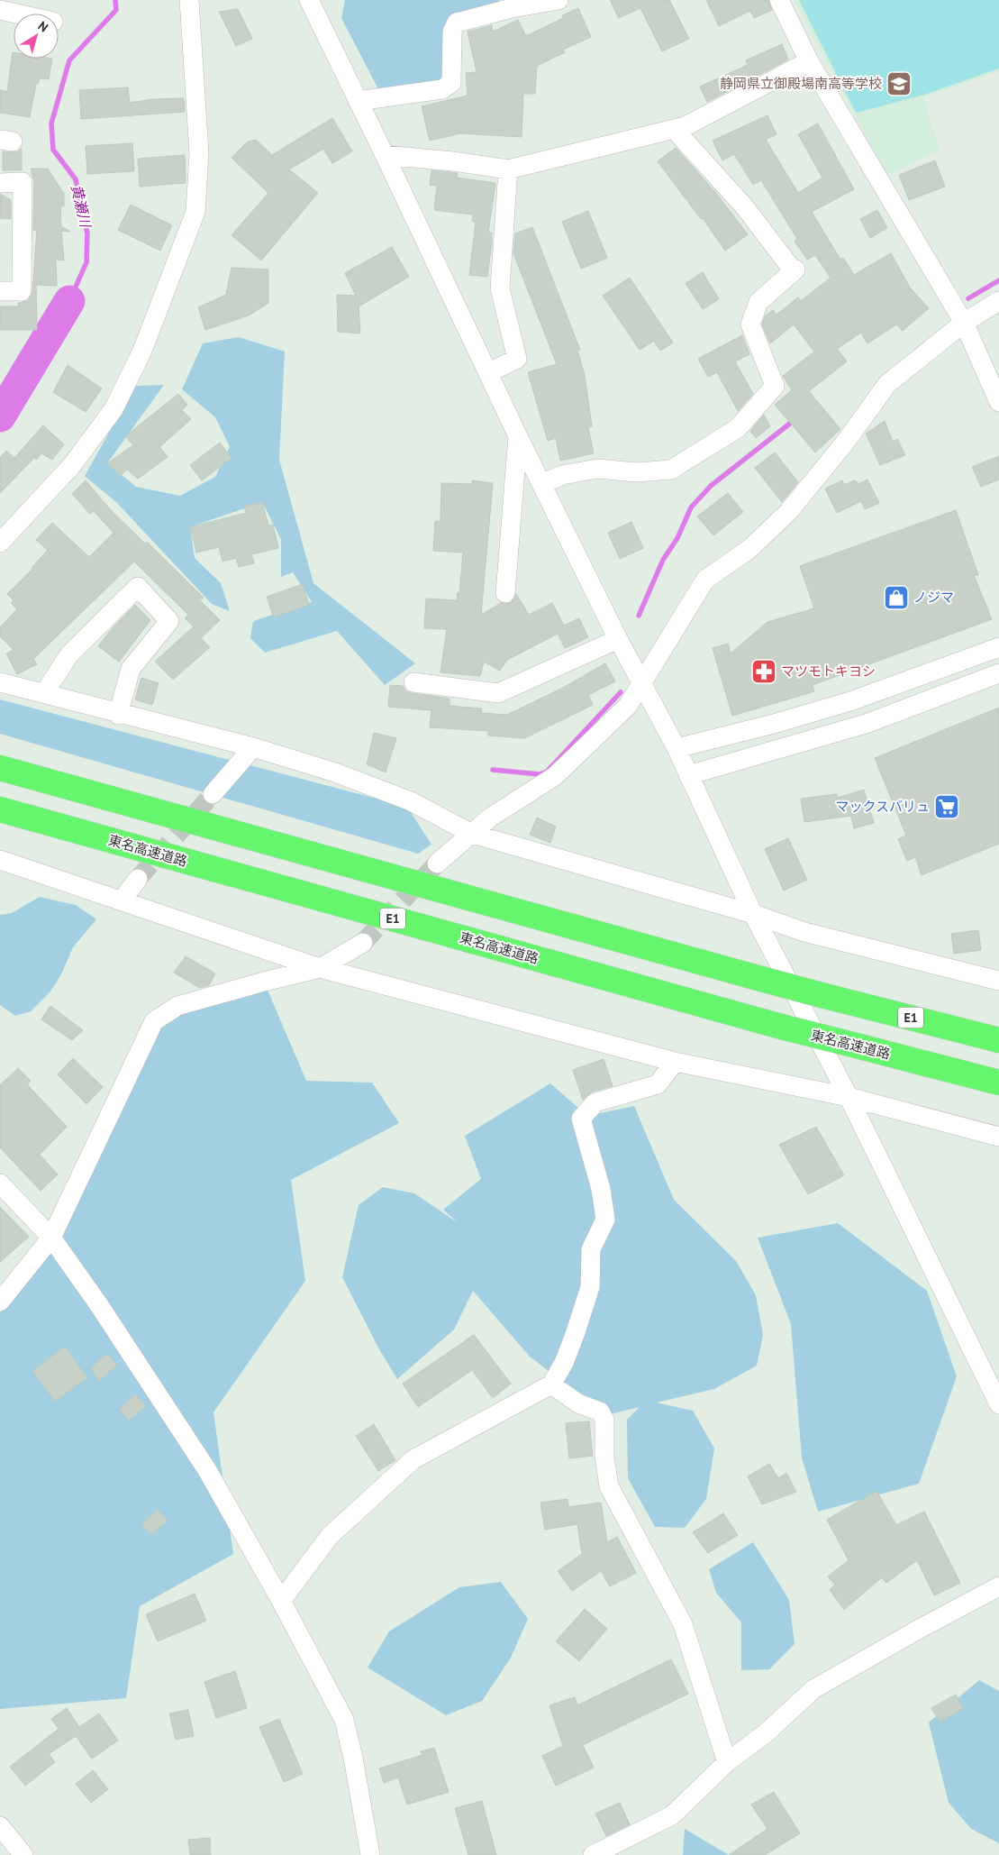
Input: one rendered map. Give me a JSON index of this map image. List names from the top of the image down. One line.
{"streets":{"highway":["東名高速道路","E1"]},"water":["黄瀬川"],"places":{"school or university":["静岡県立御殿場南高等学校"],"shop":["ノジマ"],"pharmacy":["マツモトキヨシ"],"supermarket":["マックスバリュ"]},"north":"top right"}
